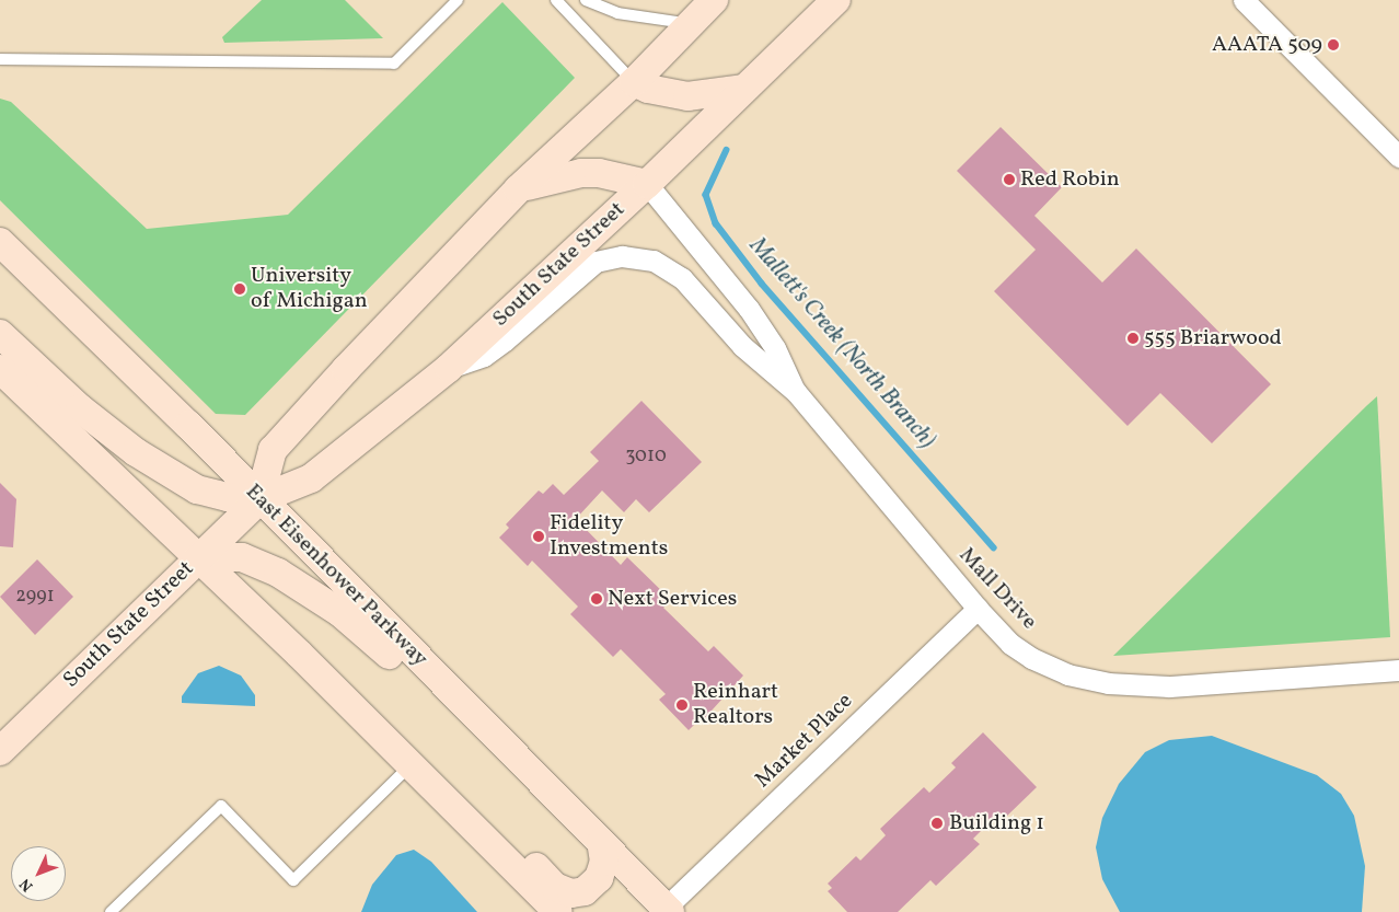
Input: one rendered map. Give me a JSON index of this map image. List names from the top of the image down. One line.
{"streets":{"main road":["South State Street","East Eisenhower Parkway"],"street":["Mall Drive","Market Place"]},"crossings":[["South State Street","East Eisenhower Parkway"],["South State Street","Mall Drive"],["East Eisenhower Parkway","Market Place"],["Mall Drive","Market Place"]],"water":["Mallett's Creek (North Branch)"],"places":["AAATA 509","Red Robin","University of Michigan","555 Briarwood","Fidelity Investments","Next Services","Reinhart Realtors","Building 1"],"house_numbers":["3010","2991"],"north":"bottom left"}
